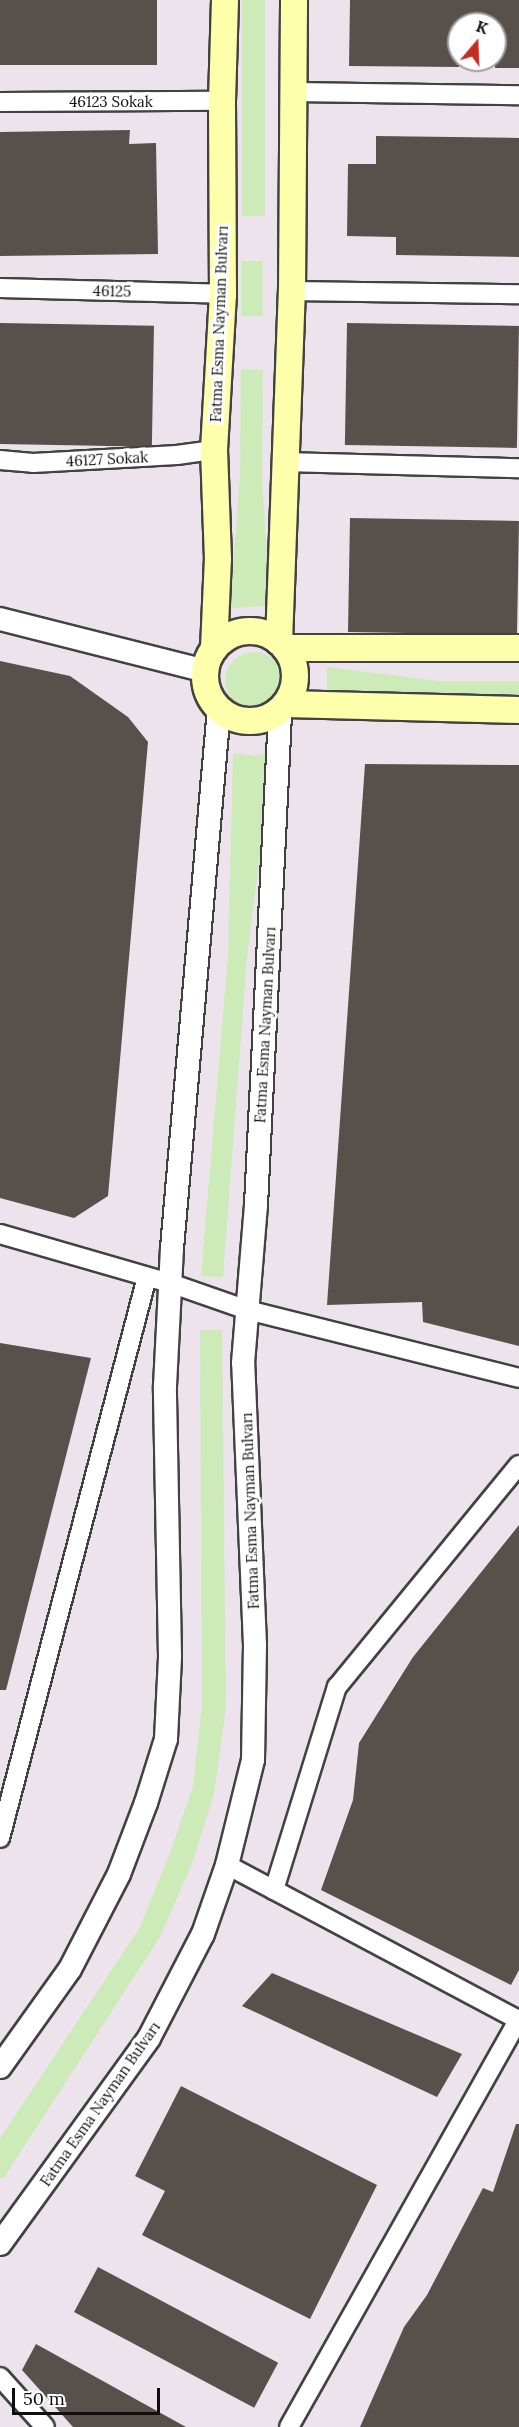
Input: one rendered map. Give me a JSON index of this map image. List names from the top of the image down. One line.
{"streets":{"main road":["Fatma Esma Nayman Bulvarı"],"street":["46123 Sokak","46125","46127 Sokak"]},"crossings":[["46123 Sokak","Fatma Esma Nayman Bulvarı"],["46125","Fatma Esma Nayman Bulvarı"],["Fatma Esma Nayman Bulvarı","46127 Sokak"]],"scale_bar":"50 m","north":"top"}
